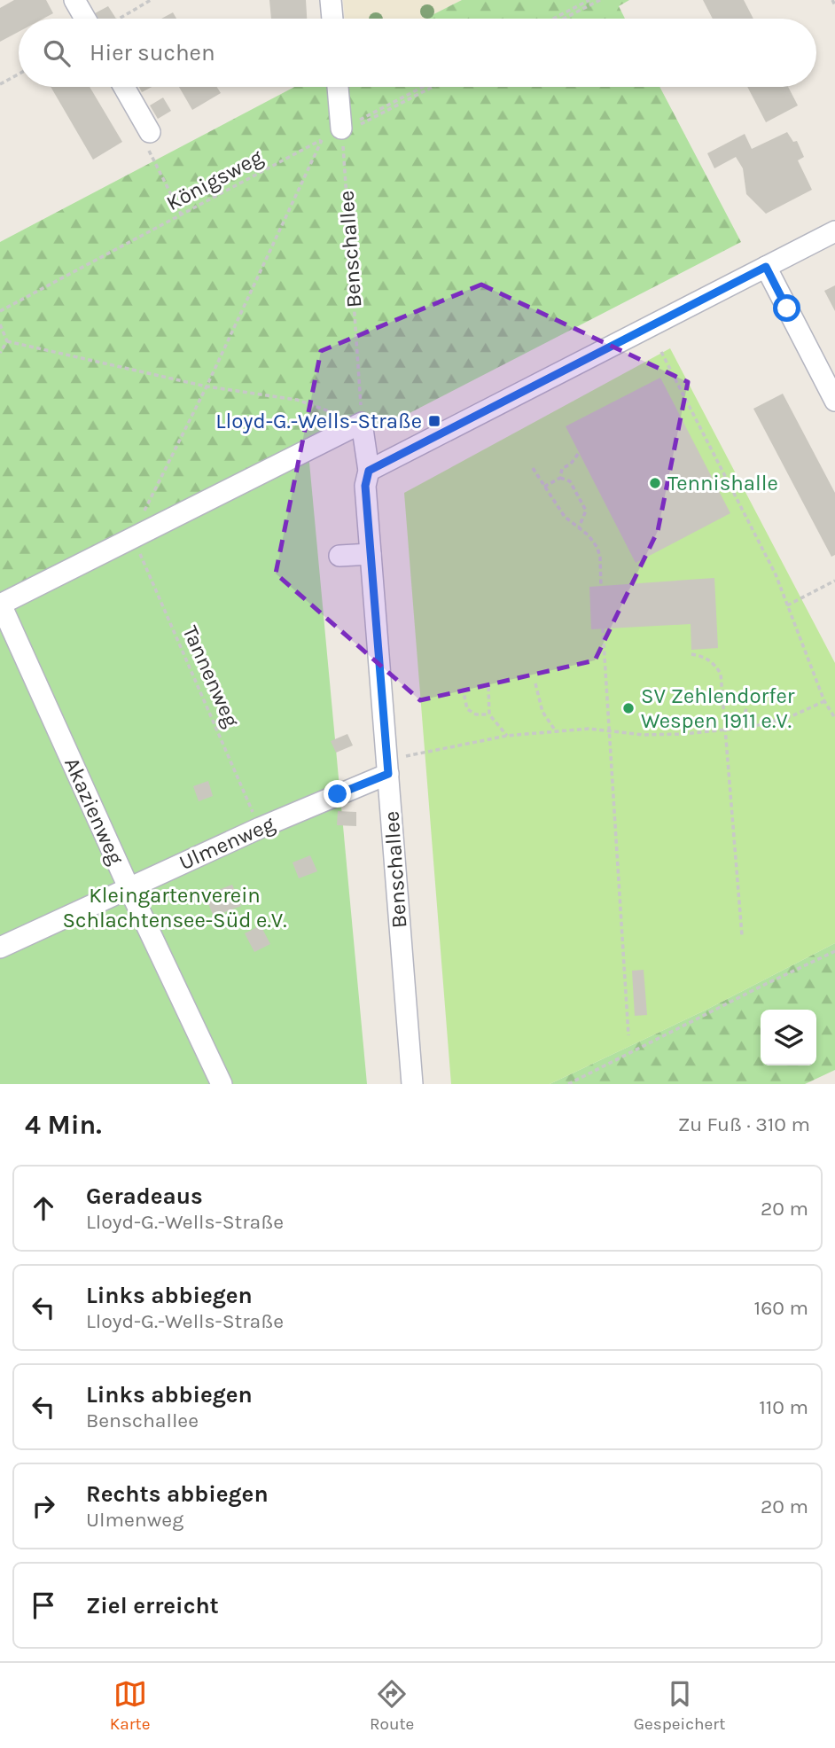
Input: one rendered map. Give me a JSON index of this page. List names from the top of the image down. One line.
{"streets":{"street":["Benschallee","Akazienweg","Ulmenweg"],"path":["Königsweg","Tannenweg"]},"crossings":[["Königsweg","Benschallee"],["Benschallee","Ulmenweg"],["Tannenweg","Ulmenweg"],["Akazienweg","Ulmenweg"]],"parks":["Kleingartenverein Schlachtensee-Süd e.V."],"places":{"transit":["Lloyd-G.-Wells-Straße"],"other":["Tennishalle","SV Zehlendorfer Wespen 1911 e.V."]},"page":{"search":"Hier suchen","heading":["4 Min.","Zu Fuß · 310 m"],"list":[["Geradeaus","Lloyd-G.-Wells-Straße","20 m"],["Links abbiegen","Lloyd-G.-Wells-Straße","160 m"],["Links abbiegen","Benschallee","110 m"],["Rechts abbiegen","Ulmenweg","20 m"],"Ziel erreicht"],"nav":["Karte","Route","Gespeichert"]}}
